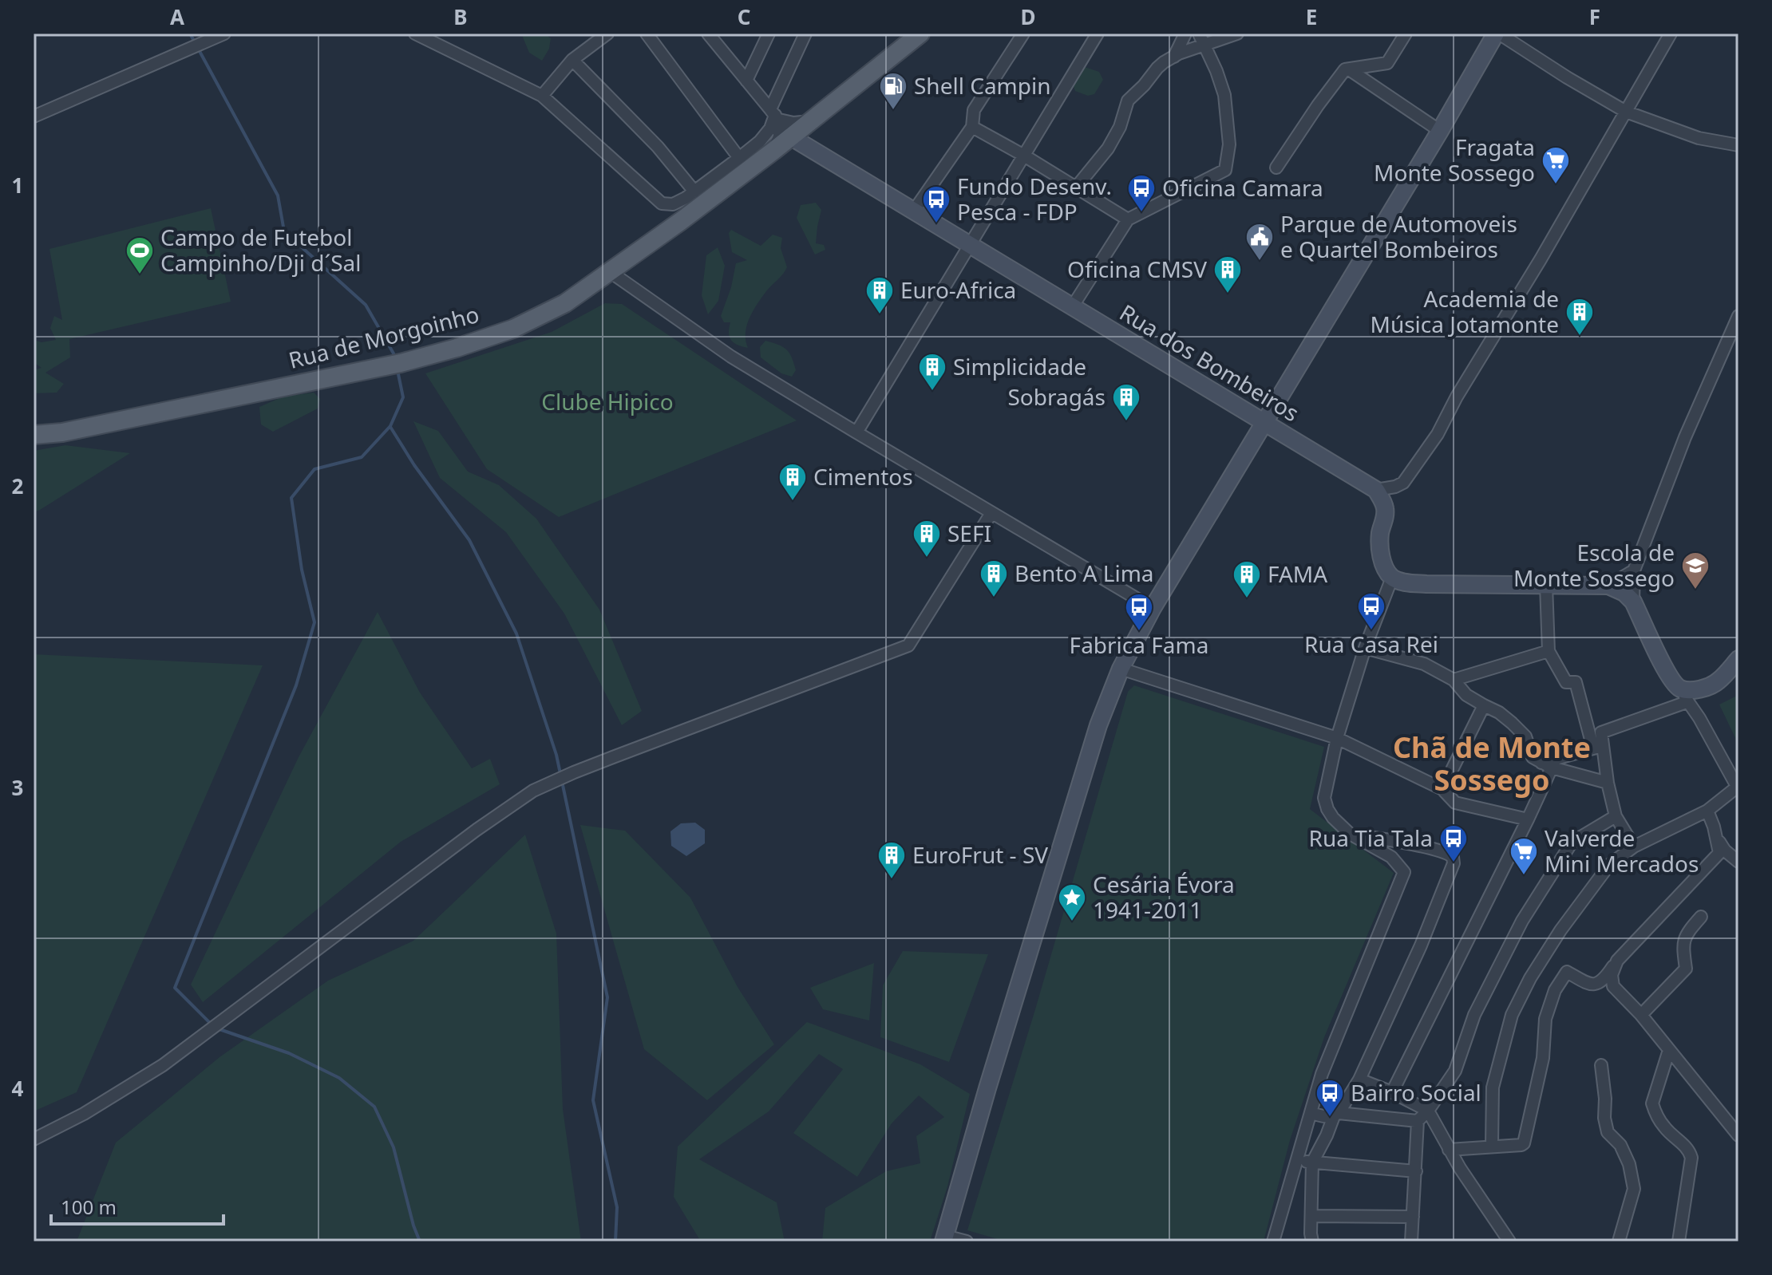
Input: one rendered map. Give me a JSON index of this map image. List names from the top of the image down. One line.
{"streets":{"main road":["Rua de Morgoinho","Rua dos Bombeiros"]},"crossings":[["Rua de Morgoinho","Rua dos Bombeiros"]],"districts":["Chã de Monte Sossego"],"parks":["Clube Hipico"],"places":{"fuel station":["Shell Campin"],"supermarket":["Fragata Monte Sossego","Valverde Mini Mercados"],"bus stop":["Oficina Camara","Fundo Desenv. Pesca - FDP","Rua Casa Rei","Fabrica Fama","Rua Tia Tala","Bairro Social"],"public building":["Parque de Automoveis e Quartel Bombeiros"],"sports":["Campo de Futebol Campinho/Dji d´Sal"],"building":["Oficina CMSV","Euro-Africa","Academia de Música Jotamonte","Simplicidade","Sobragás","Cimentos","SEFI","Bento A Lima","FAMA","EuroFrut - SV"],"school or university":["Escola de Monte Sossego"],"place":["Cesária Évora 1941-2011"]},"scale_bar":"100 m","grid":{"columns":["A","B","C","D","E","F"],"rows":["1","2","3","4"]}}
